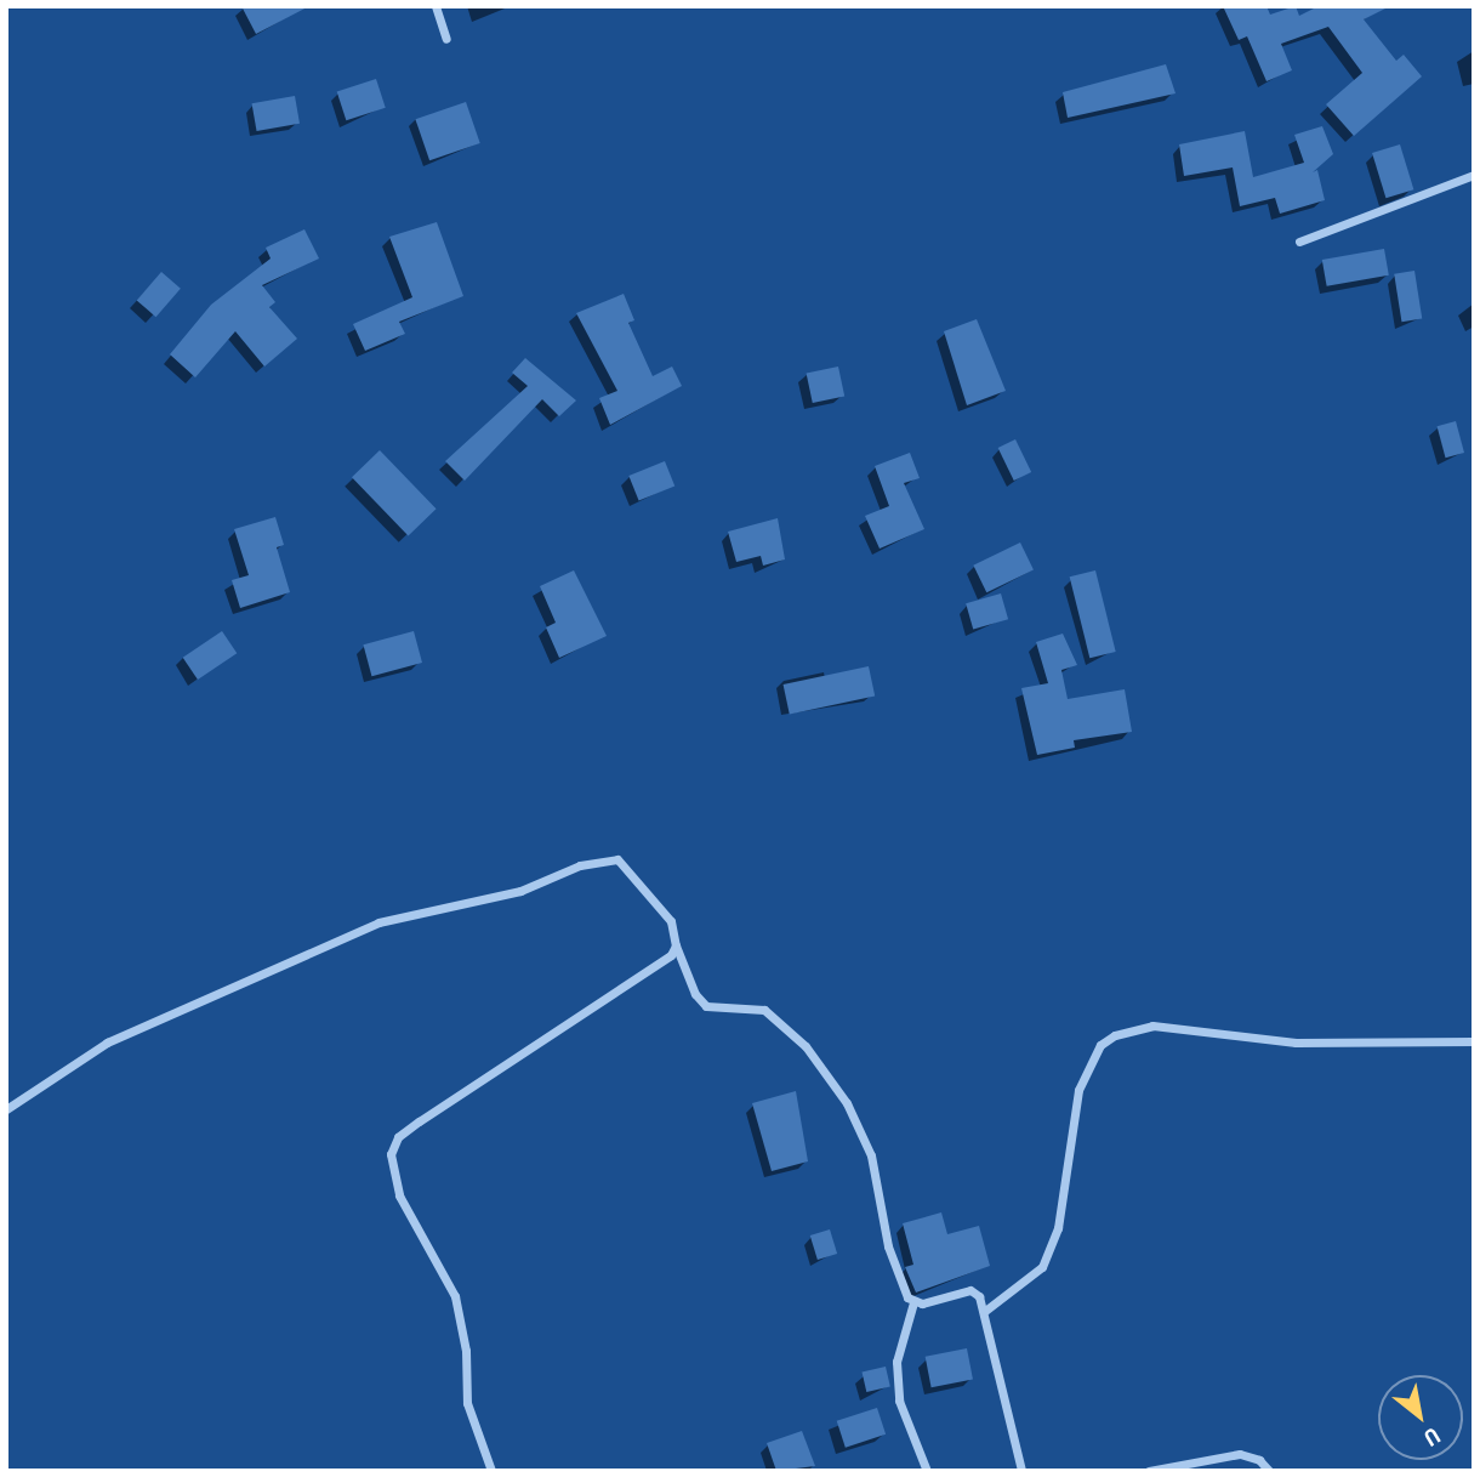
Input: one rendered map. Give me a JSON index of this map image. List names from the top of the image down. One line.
{"north":"bottom right"}
